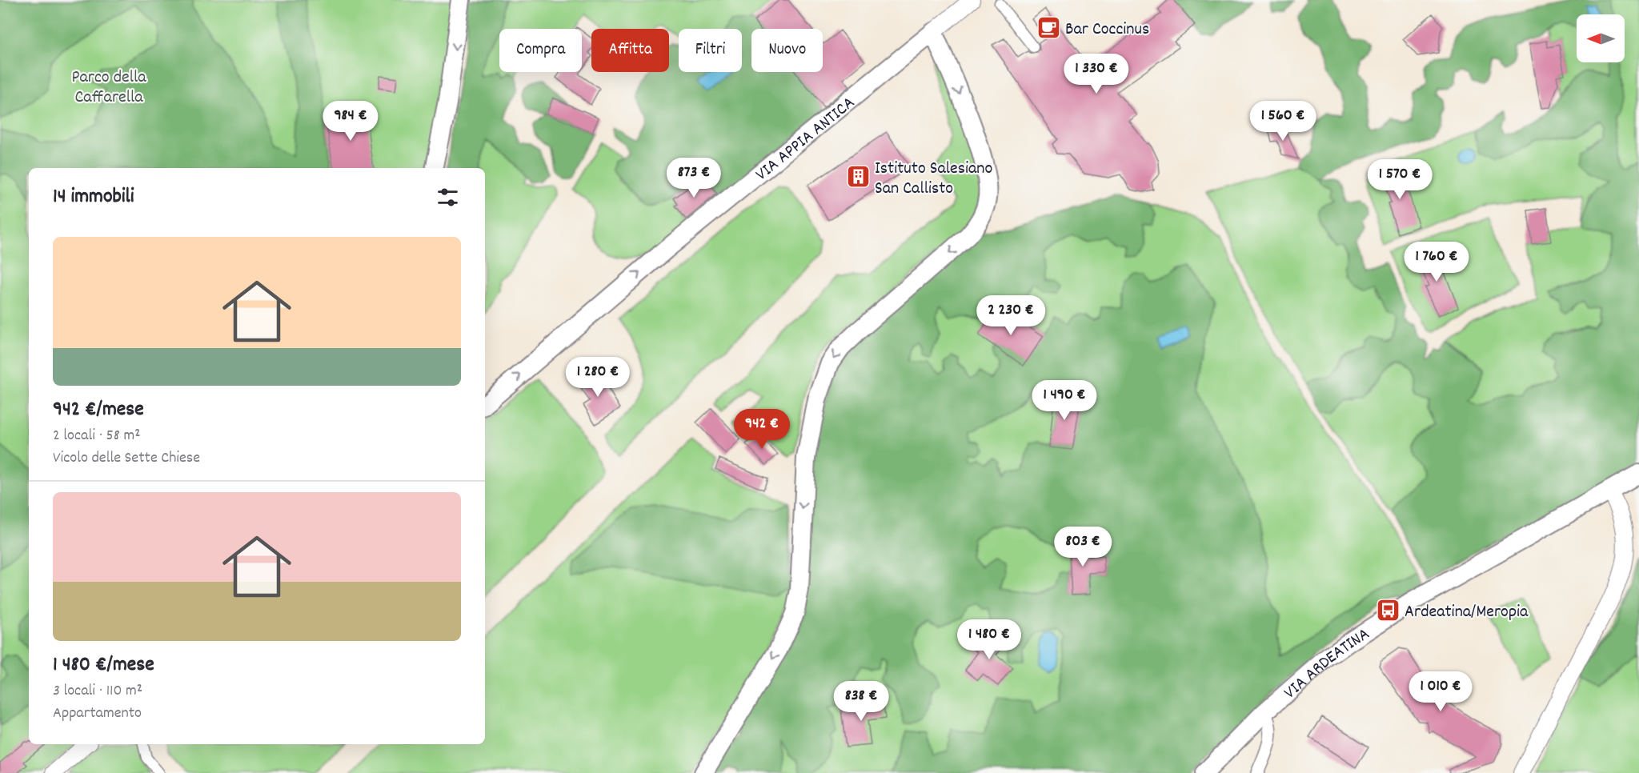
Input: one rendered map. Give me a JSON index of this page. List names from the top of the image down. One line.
{"streets":{"main road":["VIA APPIA ANTICA","VIA ARDEATINA"]},"one_way":["VIA APPIA ANTICA"],"parks":["Parco della Caffarella"],"places":{"cafe":["Bar Coccinus"],"building":["Istituto Salesiano San Callisto"],"bus stop":["Ardeatina/Meropia"]},"north":"left","page":{"chip":["Compra","Affitta","Filtri","Nuovo"],"price":["1 330 €","984 €","1 560 €","873 €","1 570 €","1 760 €","2 230 €","1 280 €","1 490 €","942 €","803 €","1 480 €","1 010 €","838 €"],"heading":"14 immobili","list":[{"name":"942 €/mese","note":"2 locali · 58 m² · Vicolo delle Sette Chiese"},{"name":"1 480 €/mese","note":"3 locali · 110 m² · Appartamento"}]}}
